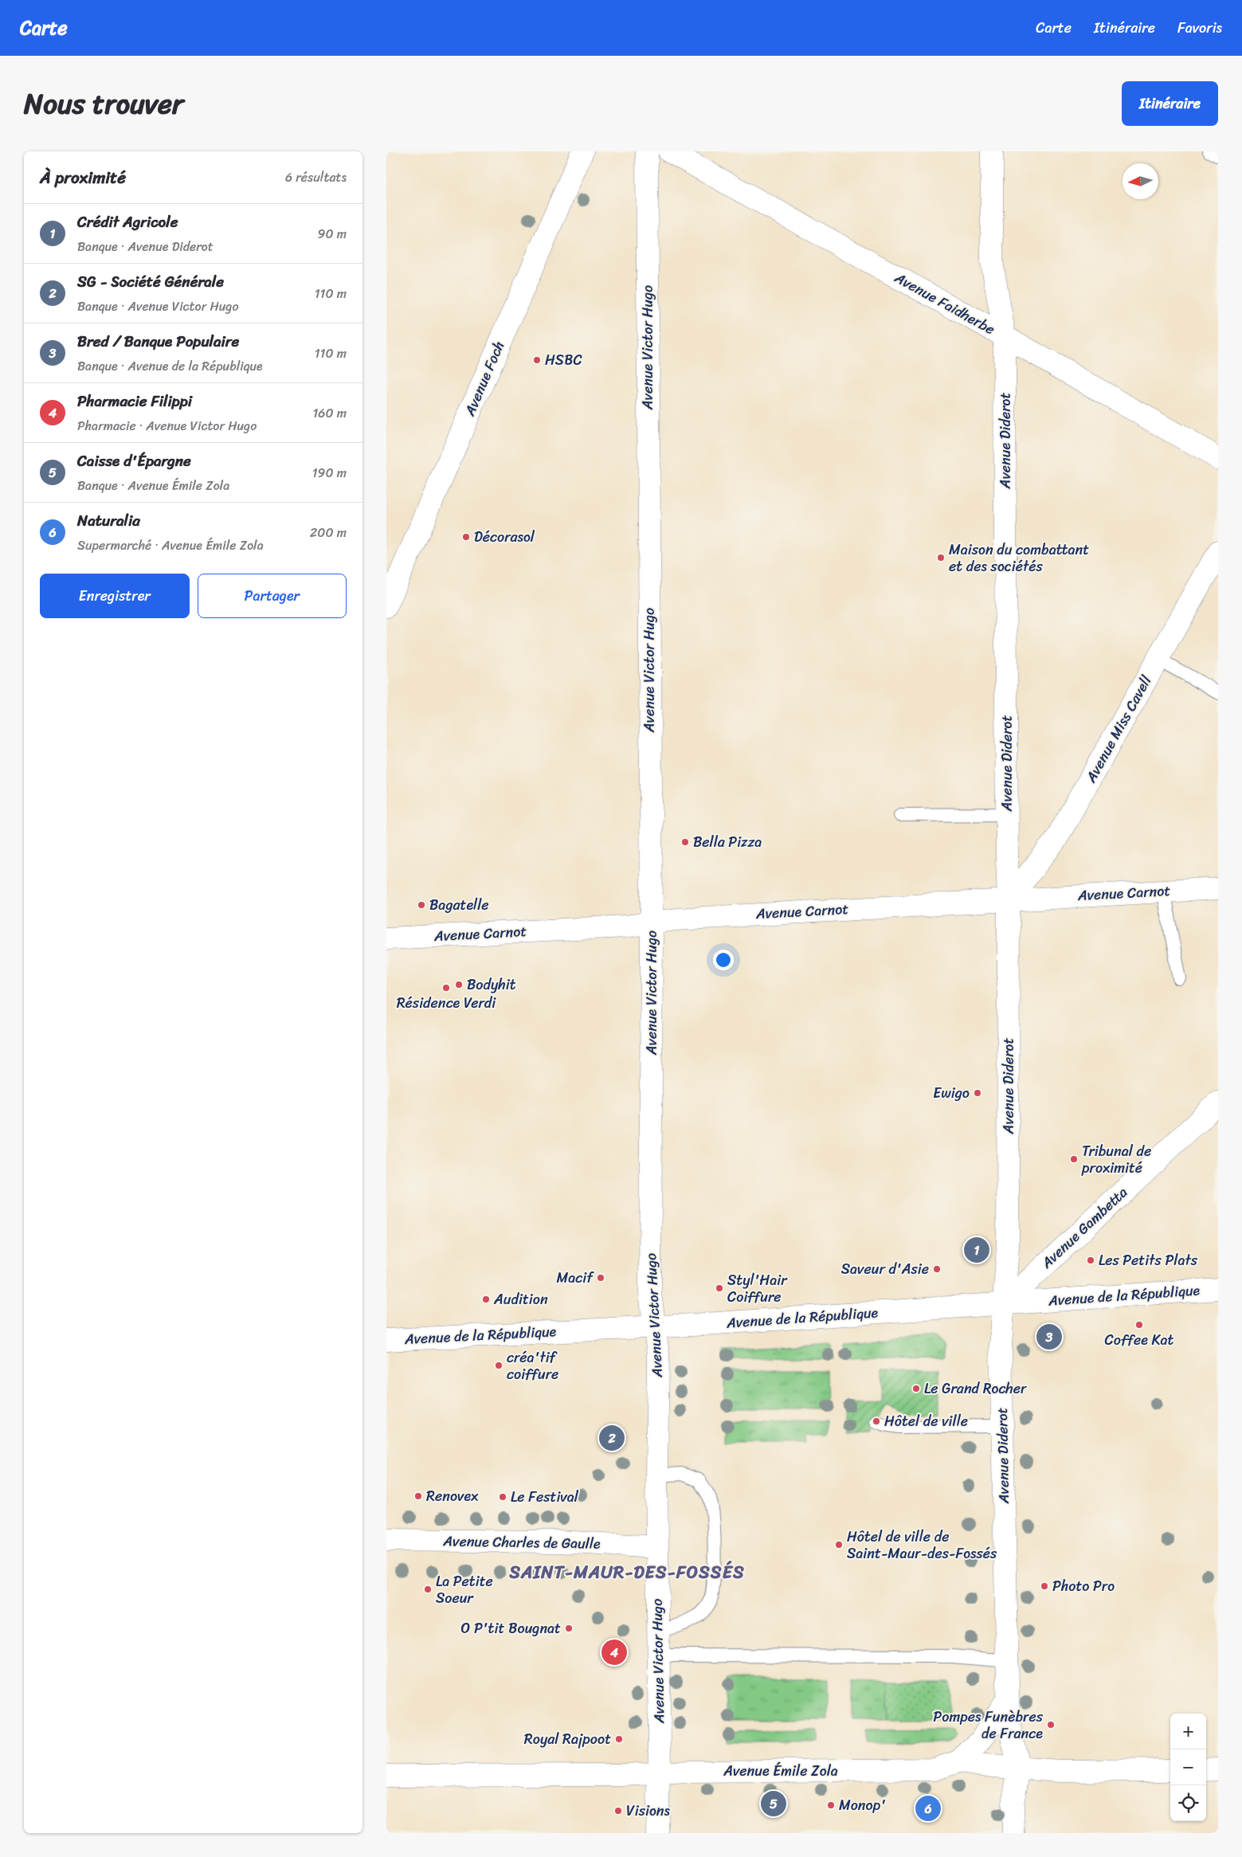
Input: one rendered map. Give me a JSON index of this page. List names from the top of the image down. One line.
{"streets":{"street":["Avenue Faidherbe","Avenue Victor Hugo","Avenue Foch","Avenue Diderot","Avenue Miss Cavell","Avenue Carnot","Avenue Gambetta","Avenue de la République","Avenue Charles de Gaulle","Avenue Émile Zola"]},"crossings":[["Avenue Faidherbe","Avenue Diderot"],["Avenue Victor Hugo","Avenue Carnot"],["Avenue Victor Hugo","Avenue de la République"],["Avenue Victor Hugo","Avenue Charles de Gaulle"],["Avenue Victor Hugo","Avenue Émile Zola"],["Avenue Diderot","Avenue Miss Cavell"],["Avenue Diderot","Avenue Carnot"],["Avenue Diderot","Avenue Gambetta"],["Avenue Diderot","Avenue de la République"],["Avenue Diderot","Avenue Émile Zola"],["Avenue Miss Cavell","Avenue Carnot"],["Avenue Gambetta","Avenue de la République"]],"districts":["SAINT-MAUR-DES-FOSSÉS"],"places":["HSBC","Décorasol","Maison du combattant et des sociétés","Bella Pizza","Bagatelle","Bodyhit","Résidence Verdi","Ewigo","Tribunal de proximité","Les Petits Plats","Saveur d'Asie","Macif","Styl'Hair Coiffure","Audition","Coffee Kat","créa'tif coiffure","Le Grand Rocher","Hôtel de ville","Renovex","Le Festival","Hôtel de ville de Saint-Maur-des-Fossés","Photo Pro","La Petite Soeur","O P'tit Bougnat","Pompes Funèbres de France","Royal Rajpoot","Monop'","Visions"],"north":"left","page":{"header":"Carte","nav":["Carte","Itinéraire","Favoris"],"title":"Nous trouver","buttons":["Itinéraire",["Enregistrer","Partager"]],"heading":["À proximité","6 résultats"],"list":[{"mark":"1","name":"Crédit Agricole","note":"Banque · Avenue Diderot","value":"90 m"},{"mark":"2","name":"SG - Société Générale","note":"Banque · Avenue Victor Hugo","value":"110 m"},{"mark":"3","name":"Bred / Banque Populaire","note":"Banque · Avenue de la République","value":"110 m"},{"mark":"4","name":"Pharmacie Filippi","note":"Pharmacie · Avenue Victor Hugo","value":"160 m"},{"mark":"5","name":"Caisse d'Épargne","note":"Banque · Avenue Émile Zola","value":"190 m"},{"mark":"6","name":"Naturalia","note":"Supermarché · Avenue Émile Zola","value":"200 m"}],"pins":["1","3","2","4","5","6"],"map_buttons":["+","−"]}}
